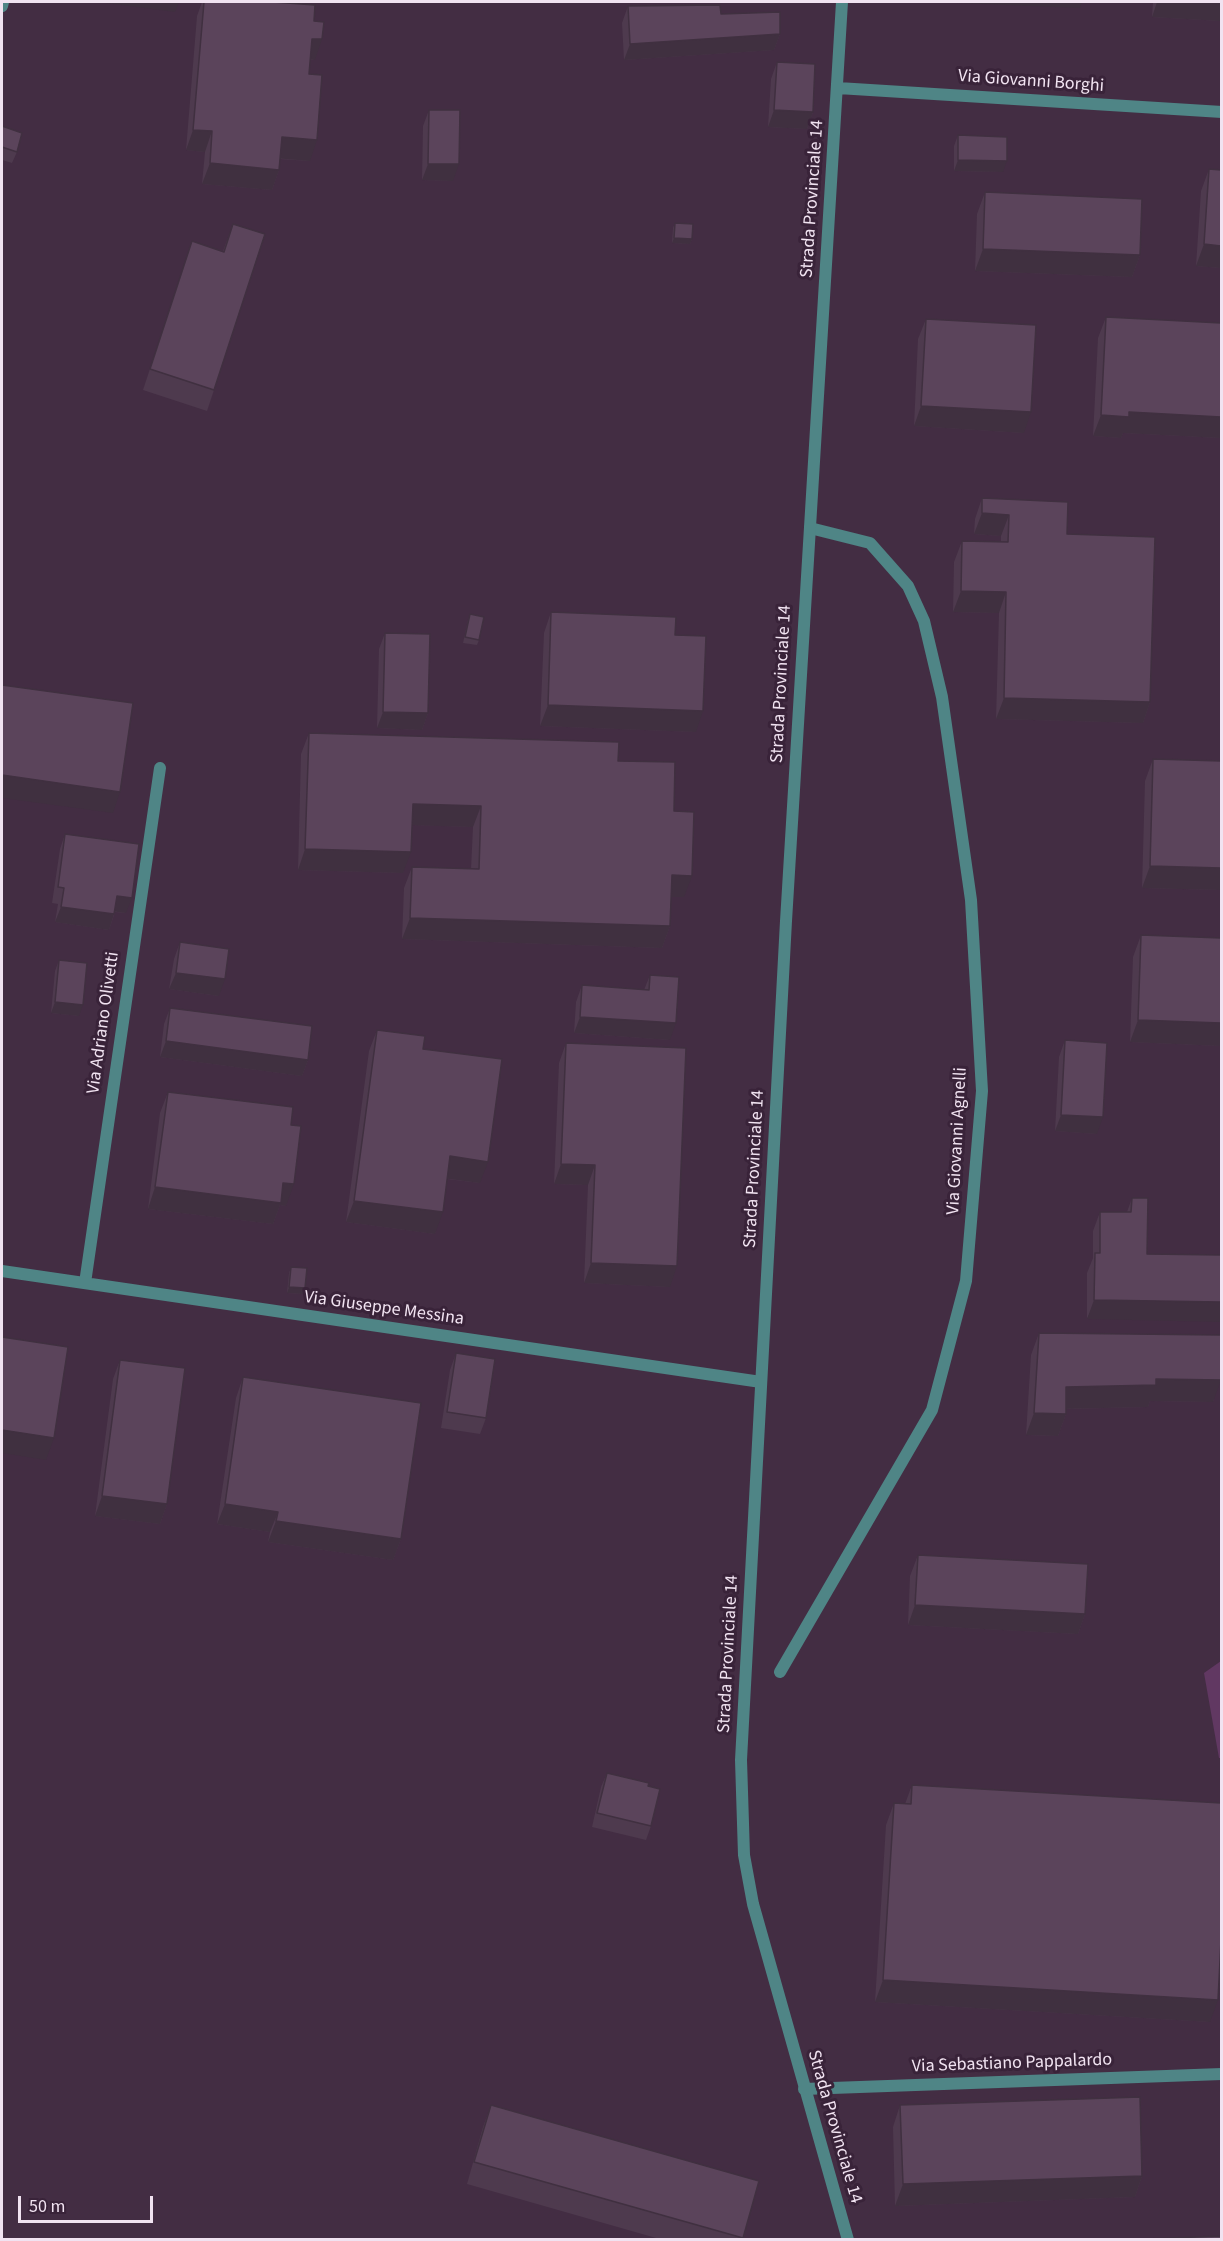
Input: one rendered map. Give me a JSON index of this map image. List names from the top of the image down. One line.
{"streets":{"street":["Via Giovanni Borghi","Strada Provinciale 14","Via Adriano Olivetti","Via Giovanni Agnelli","Via Giuseppe Messina","Via Sebastiano Pappalardo"]},"crossings":[["Via Giovanni Borghi","Strada Provinciale 14"],["Strada Provinciale 14","Via Giovanni Agnelli"],["Strada Provinciale 14","Via Giuseppe Messina"],["Strada Provinciale 14","Via Sebastiano Pappalardo"],["Via Adriano Olivetti","Via Giuseppe Messina"]],"scale_bar":"50 m"}
